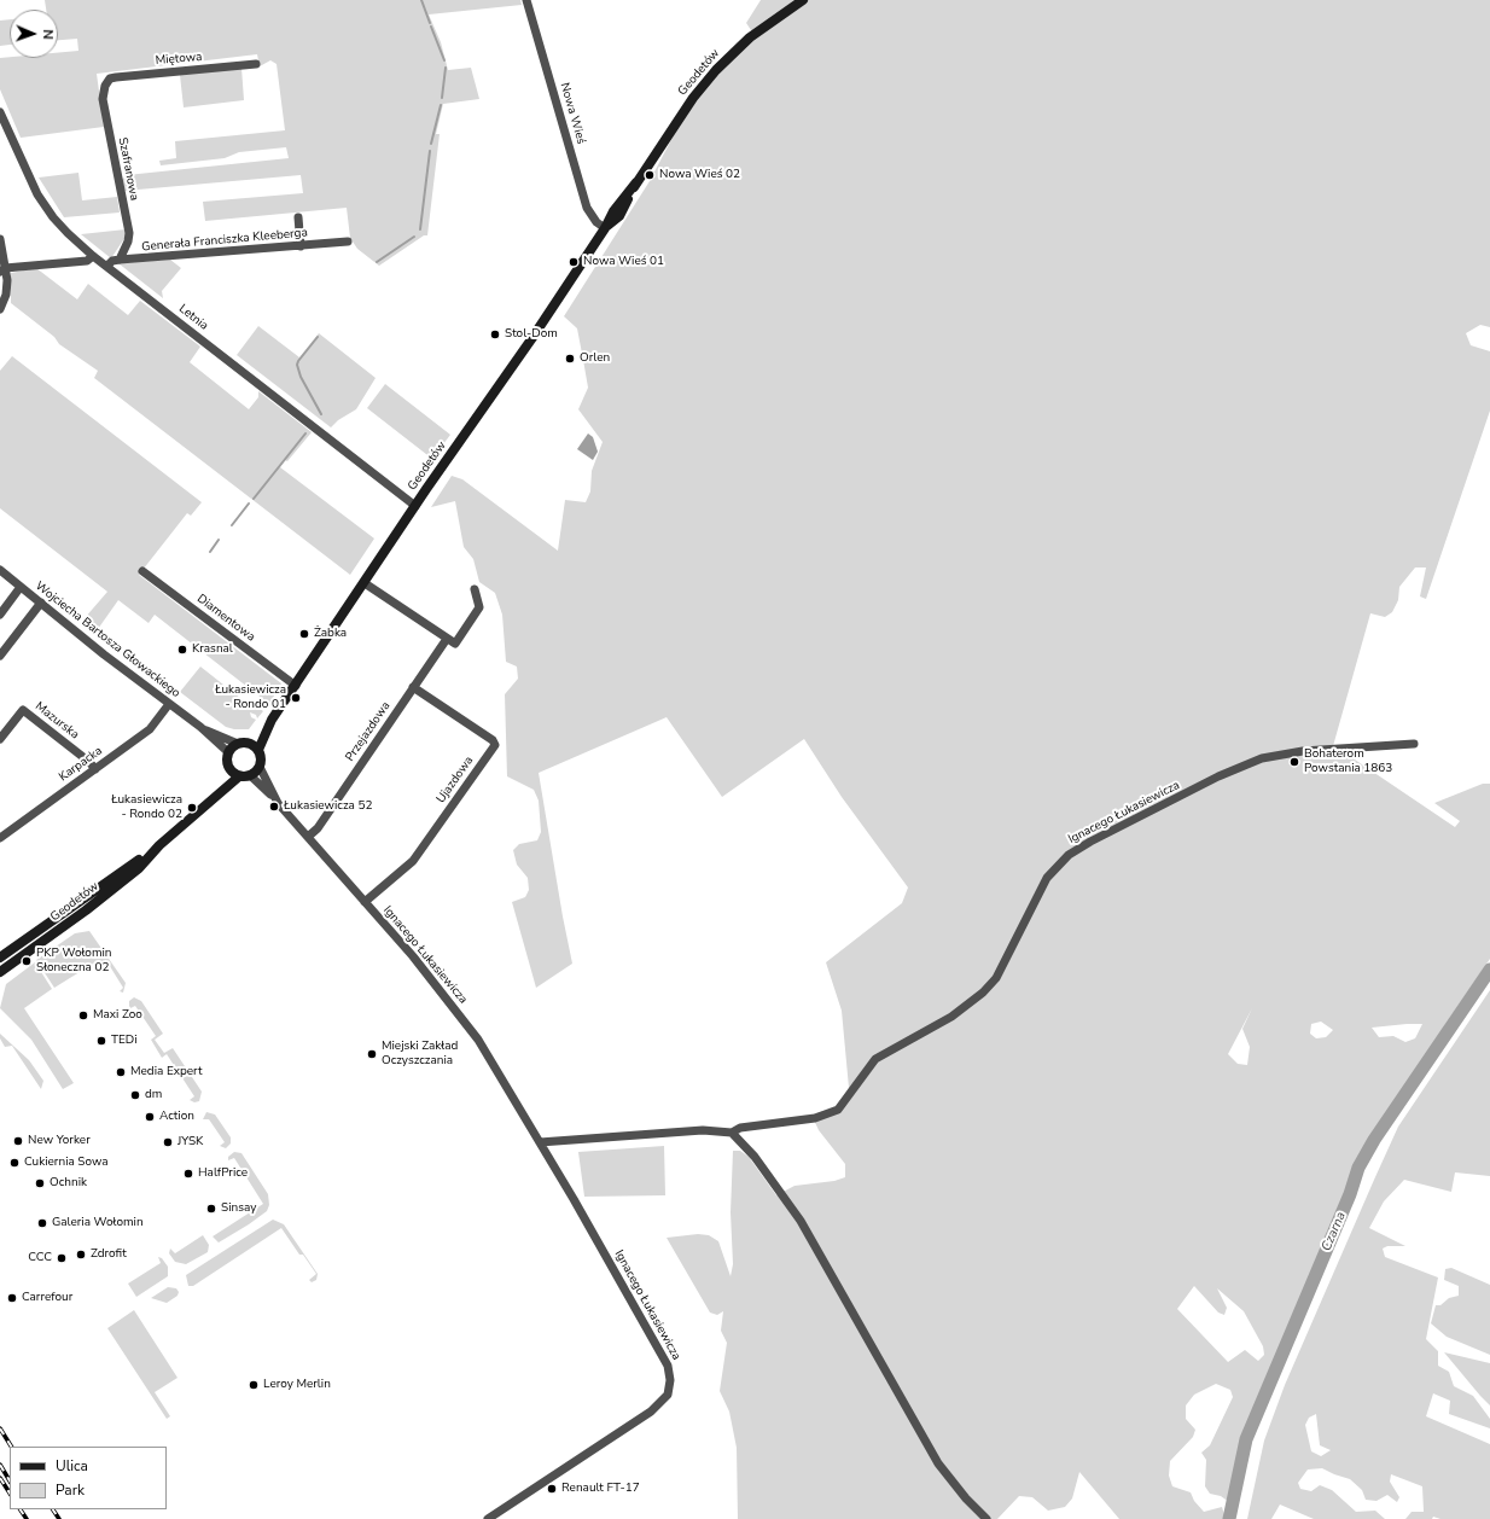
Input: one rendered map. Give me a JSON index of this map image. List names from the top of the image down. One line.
{"streets":{"main road":["Geodetów"],"street":["Miętowa","Nowa Wieś","Szafranowa","Generała Franciszka Kleeberga","Letnia","Diamentowa","Wojciecha Bartosza Głowackiego","Mazurska","Przejazdowa","Karpacka","Ujazdowa","Ignacego Łukasiewicza"]},"crossings":[["Miętowa","Szafranowa"],["Geodetów","Nowa Wieś"],["Geodetów","Letnia"],["Geodetów","Diamentowa"],["Geodetów","Wojciecha Bartosza Głowackiego"],["Geodetów","Ignacego Łukasiewicza"],["Szafranowa","Generała Franciszka Kleeberga"],["Generała Franciszka Kleeberga","Letnia"],["Wojciecha Bartosza Głowackiego","Karpacka"],["Wojciecha Bartosza Głowackiego","Ignacego Łukasiewicza"],["Mazurska","Karpacka"],["Przejazdowa","Ujazdowa"],["Przejazdowa","Ignacego Łukasiewicza"],["Ujazdowa","Ignacego Łukasiewicza"]],"water":["Czarna"],"places":["Nowa Wieś 02","Nowa Wieś 01","Stol-Dom","Orlen","Żabka","Krasnal","Łukasiewicza - Rondo 01","Bohaterom Powstania 1863","Łukasiewicza 52","Łukasiewicza - Rondo 02","PKP Wołomin Słoneczna 02","Maxi Zoo","TEDi","Miejski Zakład Oczyszczania","Media Expert","dm","Action","New Yorker","JYSK","Cukiernia Sowa","HalfPrice","Ochnik","Sinsay","Galeria Wołomin","Zdrofit","CCC","Carrefour","Leroy Merlin","Renault FT-17"],"legend":["Ulica","Park"],"north":"right"}
